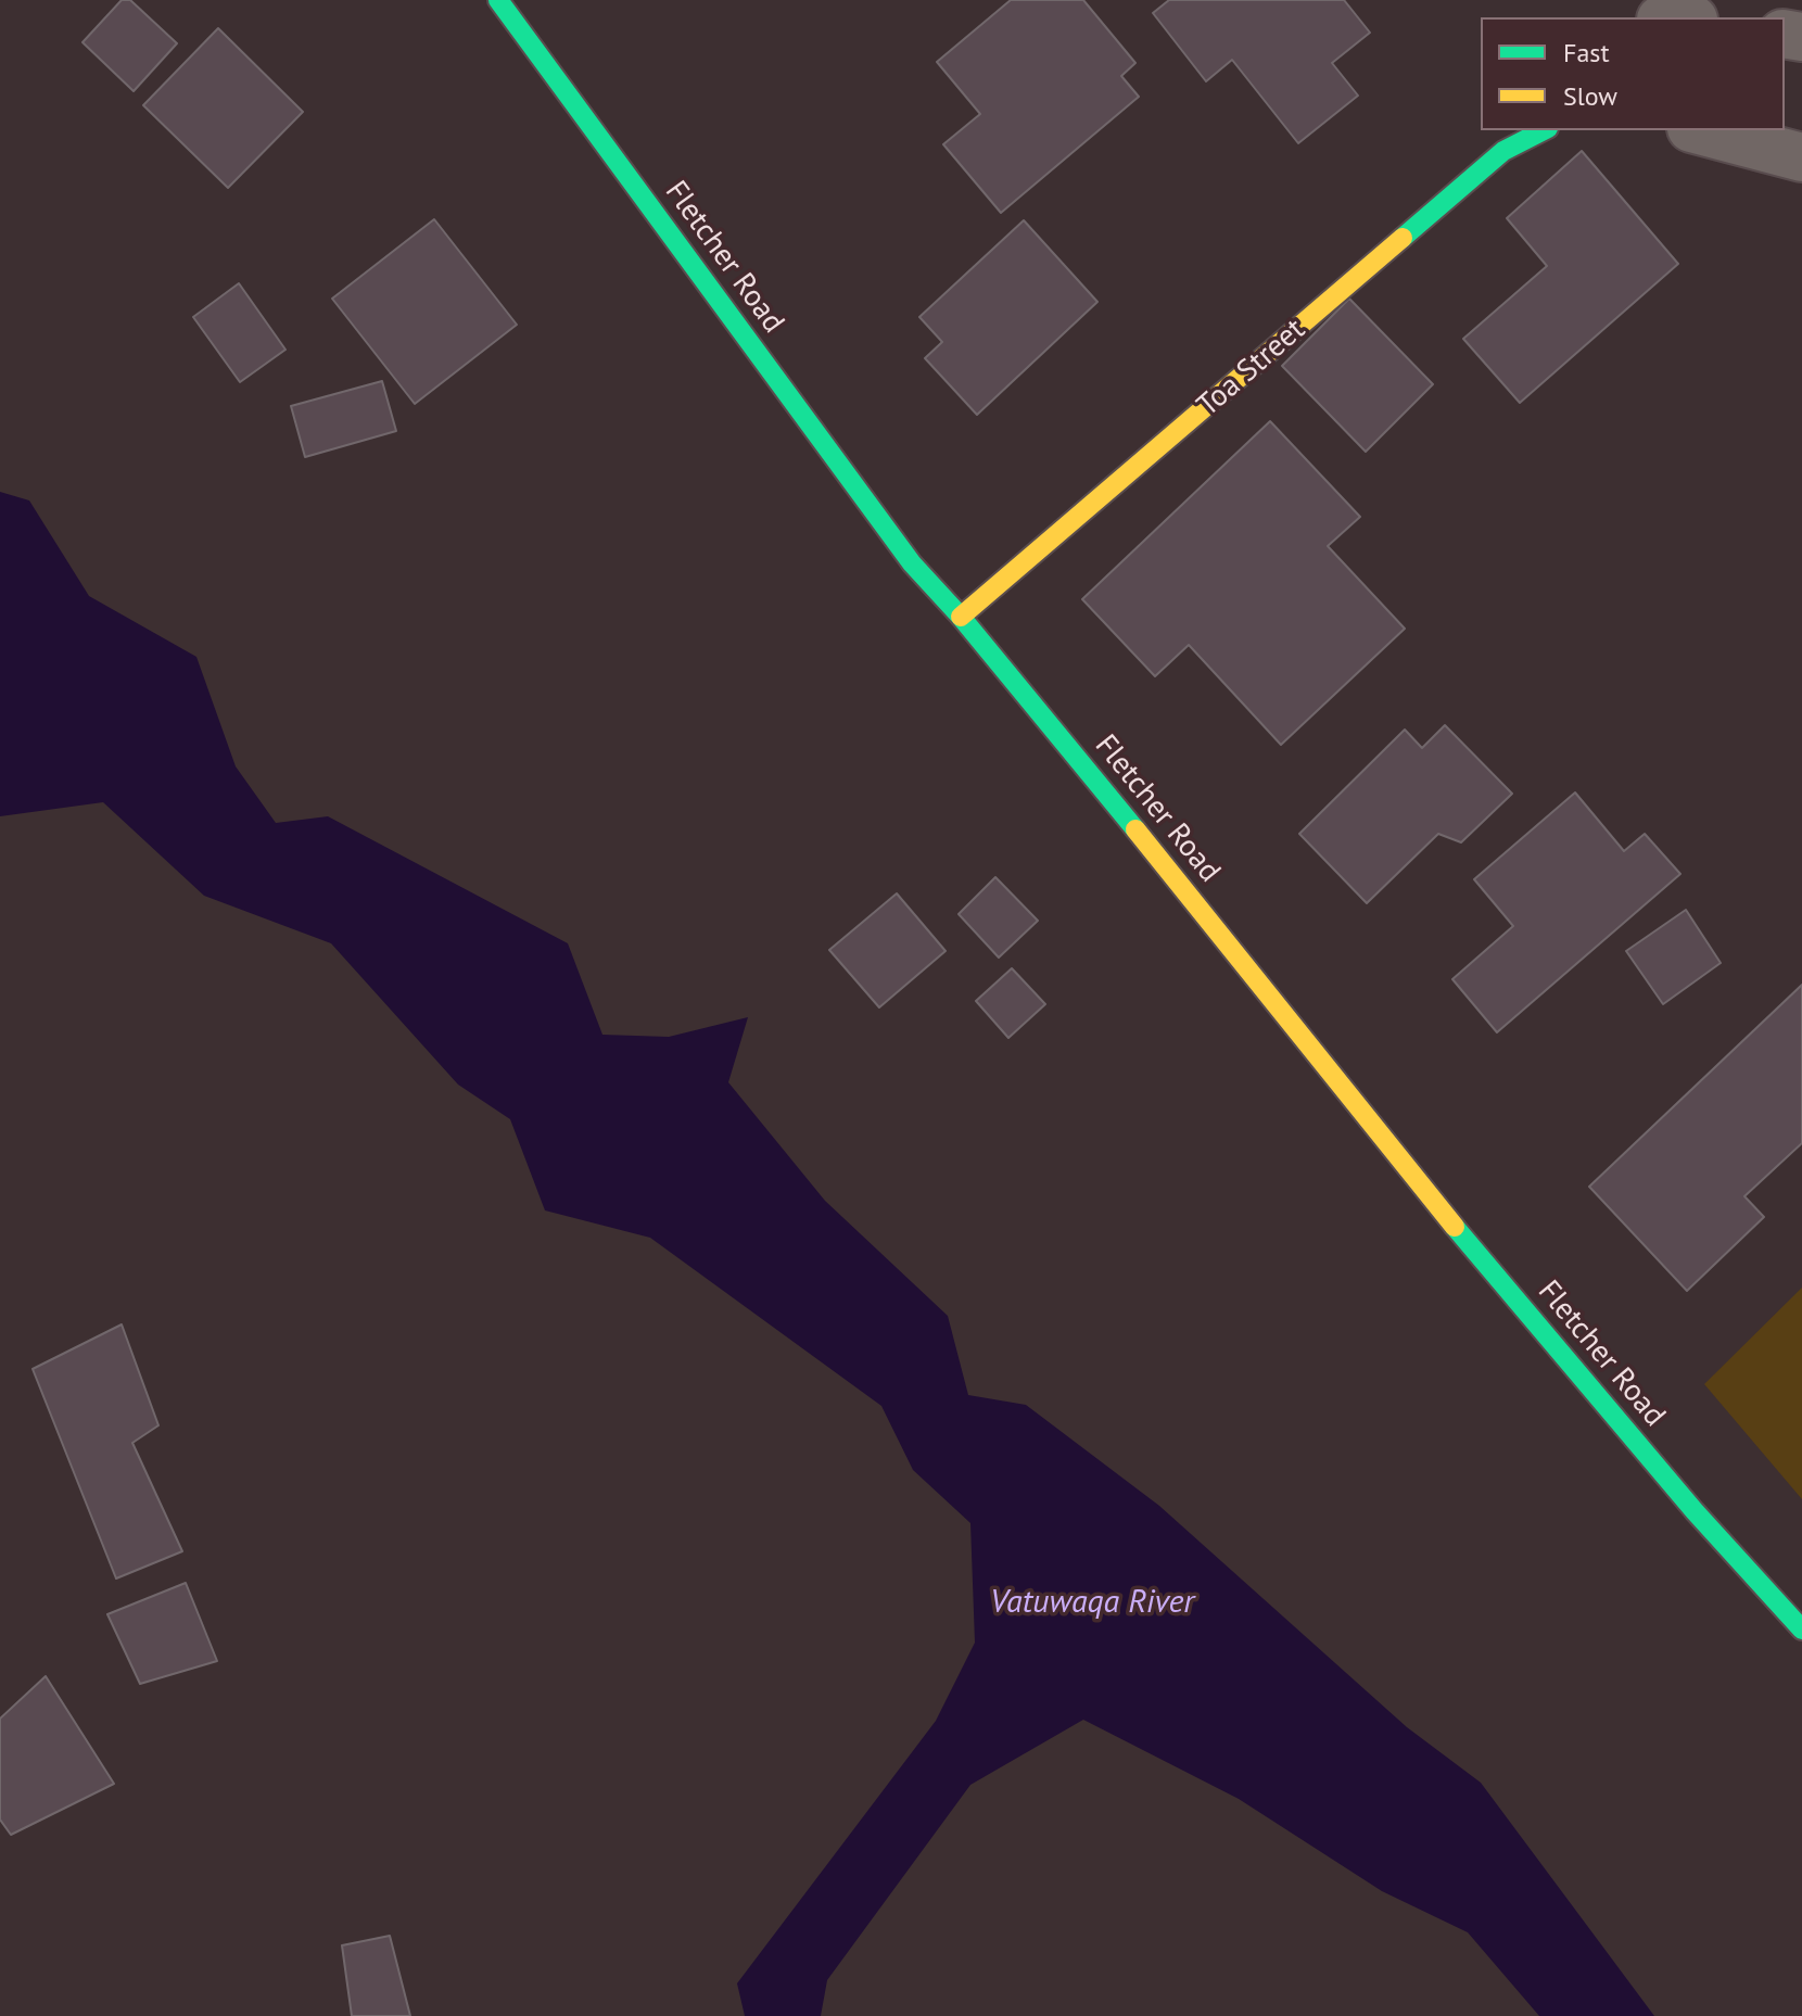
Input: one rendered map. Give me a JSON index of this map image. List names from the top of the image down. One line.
{"streets":{"main road":["Fletcher Road","Toa Street"]},"crossings":[["Fletcher Road","Toa Street"]],"water":["Vatuwaqa River"],"legend":["Fast","Slow"]}
